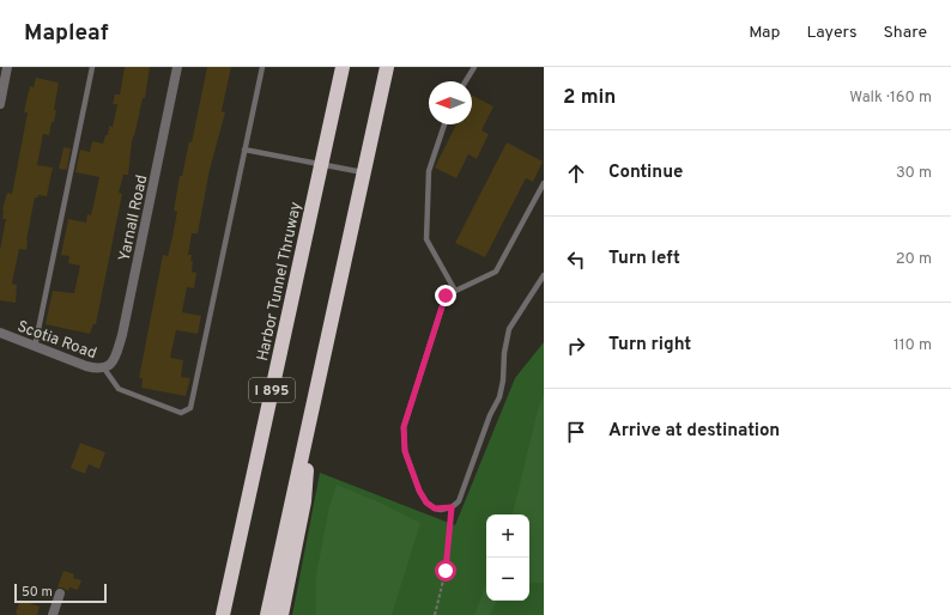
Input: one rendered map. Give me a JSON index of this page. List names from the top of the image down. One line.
{"streets":{"highway":["Harbor Tunnel Thruway","I 895"],"street":["Yarnall Road","Scotia Road"]},"crossings":[["Yarnall Road","Scotia Road"]],"scale_bar":"50 m","north":"left","page":{"header":"Mapleaf","nav":["Map","Layers","Share"],"heading":["2 min","Walk · 160 m"],"list":[["Continue","30 m"],["Turn left","20 m"],["Turn right","110 m"],"Arrive at destination"],"map_buttons":["+","−"],"scale":"50 m"}}
